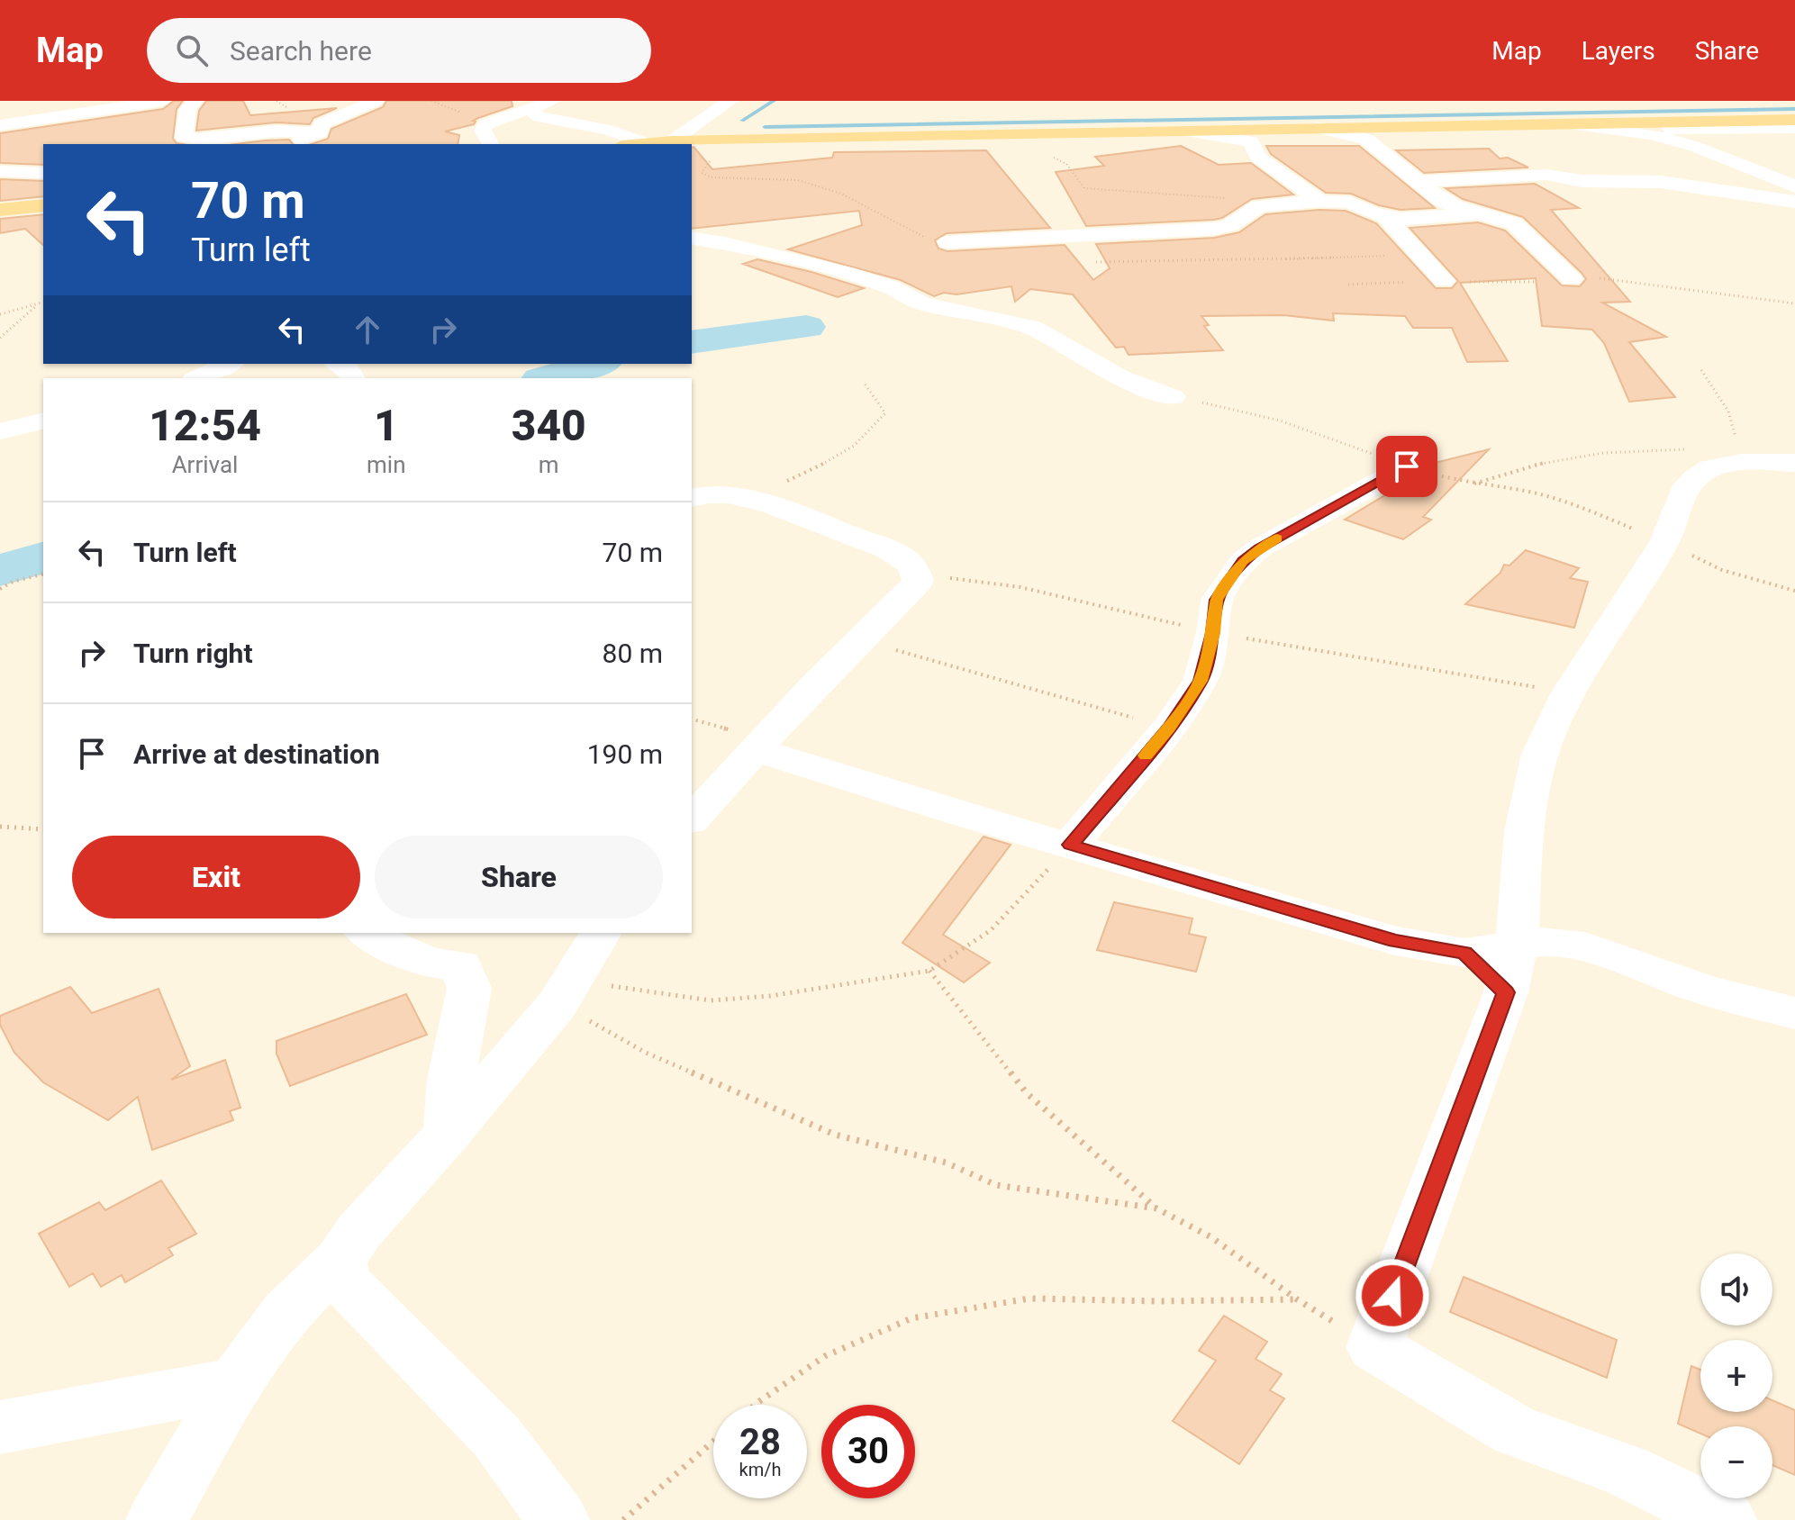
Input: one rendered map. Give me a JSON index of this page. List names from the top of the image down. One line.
{"page":{"header":"Map","search":"Search here","nav":["Map","Layers","Share"],"turn":["70 m","Turn left"],"eta":["12:54","Arrival","1","min","340","m"],"list":[{"name":"Turn left","value":"70 m"},{"name":"Turn right","value":"80 m"},{"name":"Arrive at destination","value":"190 m"}],"buttons":["Exit","Share"],"map_buttons":["+","−"],"speed":"28 km/h","limit":"30"}}
